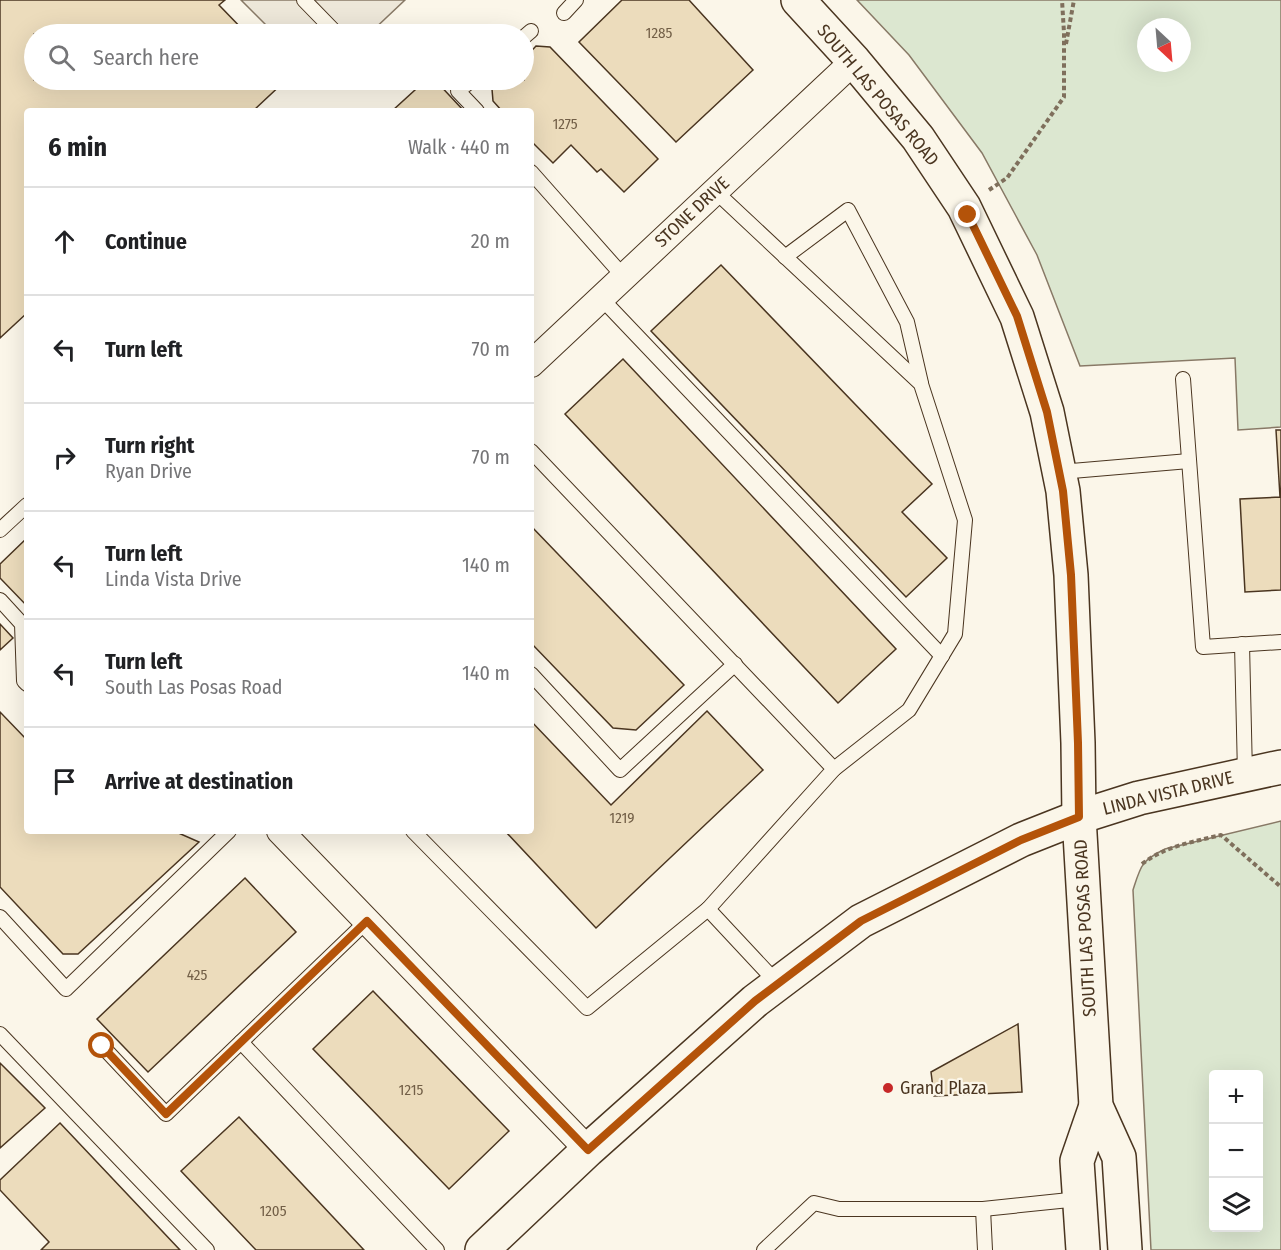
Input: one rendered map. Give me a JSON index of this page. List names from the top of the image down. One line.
{"streets":{"main road":["SOUTH LAS POSAS ROAD","LINDA VISTA DRIVE"],"street":["STONE DRIVE"]},"crossings":[["SOUTH LAS POSAS ROAD","STONE DRIVE"],["SOUTH LAS POSAS ROAD","LINDA VISTA DRIVE"]],"places":["Grand Plaza"],"house_numbers":["1285","1275","1219","425","1215","1205"],"north":"bottom right","page":{"search":"Search here","heading":["6 min","Walk · 440 m"],"list":[["Continue","20 m"],["Turn left","70 m"],["Turn right","Ryan Drive","70 m"],["Turn left","Linda Vista Drive","140 m"],["Turn left","South Las Posas Road","140 m"],"Arrive at destination"],"map_buttons":["+","−"]}}
